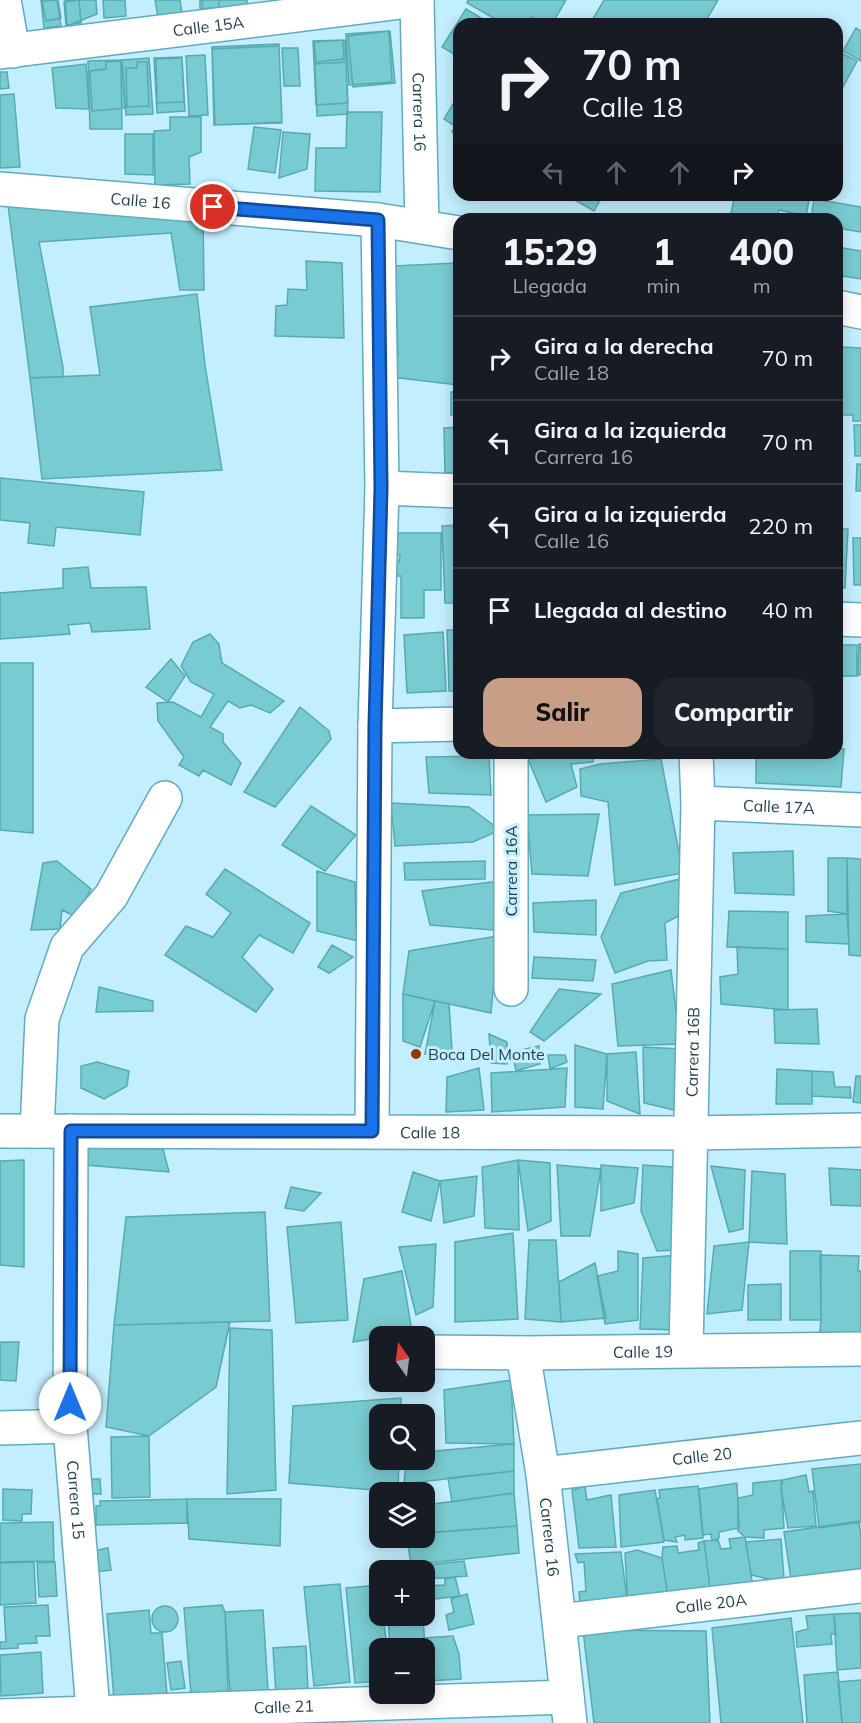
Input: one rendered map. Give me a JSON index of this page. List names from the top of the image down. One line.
{"streets":{"street":["Calle 15A","Carrera 16","Calle 16","Calle 17A","Carrera 16A","Carrera 16B","Calle 18","Calle 19","Calle 20","Carrera 15","Calle 20A","Calle 21"]},"crossings":[["Calle 15A","Carrera 16"],["Carrera 16","Calle 16"],["Carrera 16","Calle 19"],["Carrera 16","Calle 20"],["Carrera 16","Calle 20A"],["Carrera 16","Calle 21"],["Calle 17A","Carrera 16B"],["Carrera 16B","Calle 18"],["Carrera 16B","Calle 19"],["Calle 18","Carrera 15"],["Carrera 15","Calle 21"]],"places":["Boca Del Monte"],"north":"top","page":{"turn":["70 m","Calle 18"],"eta":["15:29","Llegada","1","min","400","m"],"list":[{"name":"Gira a la derecha","note":"Calle 18","value":"70 m"},{"name":"Gira a la izquierda","note":"Carrera 16","value":"70 m"},{"name":"Gira a la izquierda","note":"Calle 16","value":"220 m"},{"name":"Llegada al destino","value":"40 m"}],"buttons":["Salir","Compartir"],"map_buttons":["+","−"]}}
